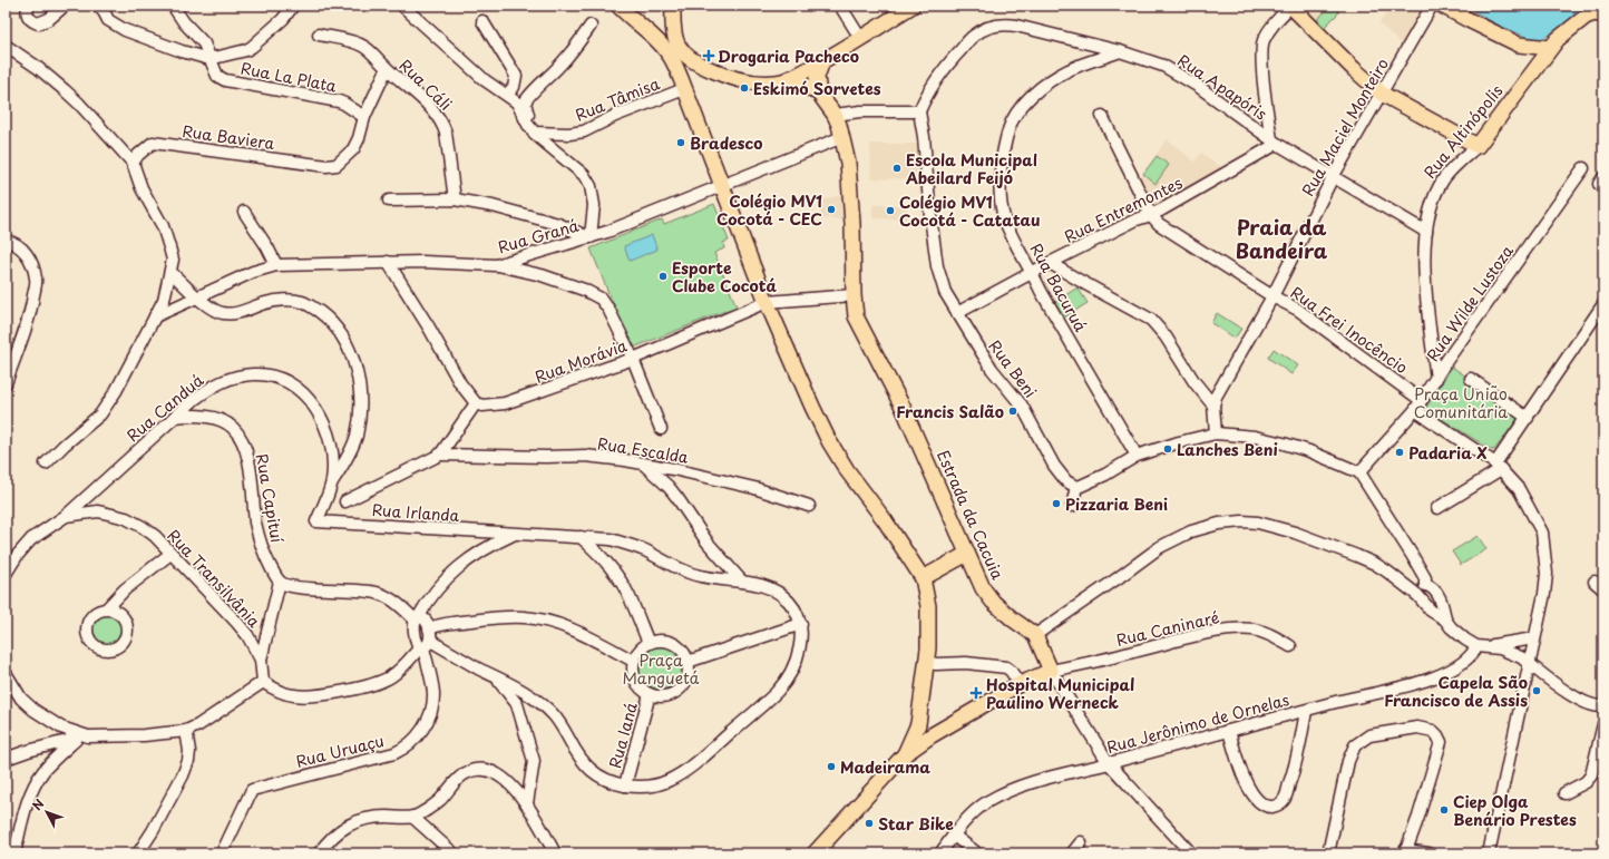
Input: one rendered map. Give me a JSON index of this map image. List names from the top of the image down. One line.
{"streets":{"main road":["Rua Altinópolis","Estrada da Cacuia"],"street":["Rua La Plata","Rua Cáli","Rua Apapóris","Rua Tâmisa","Rua Maciel Monteiro","Rua Baviera","Rua Entremontes","Rua Graná","Rua Bacuruá","Rua Wilde Lustoza","Rua Frei Inocêncio","Rua Morávia","Rua Beni","Rua Canduá","Rua Escalda","Rua Capituí","Rua Irlanda","Rua Transilvânia","Rua Caninaré","Rua Jerônimo de Ornelas","Rua Ianá","Rua Uruaçu"]},"crossings":[["Rua La Plata","Rua Baviera"],["Rua Cáli","Rua Baviera"],["Rua Apapóris","Rua Maciel Monteiro"],["Rua Apapóris","Rua Altinópolis"],["Rua Apapóris","Rua Entremontes"],["Rua Apapóris","Rua Bacuruá"],["Rua Apapóris","Rua Beni"],["Rua Maciel Monteiro","Rua Frei Inocêncio"],["Rua Altinópolis","Rua Wilde Lustoza"],["Rua Entremontes","Rua Bacuruá"],["Rua Entremontes","Rua Frei Inocêncio"],["Rua Entremontes","Rua Beni"],["Rua Graná","Estrada da Cacuia"],["Rua Wilde Lustoza","Rua Frei Inocêncio"],["Rua Morávia","Estrada da Cacuia"],["Rua Canduá","Rua Capituí"],["Rua Canduá","Rua Irlanda"],["Rua Canduá","Rua Transilvânia"],["Estrada da Cacuia","Rua Caninaré"]],"districts":["Praia da Bandeira"],"parks":["Praça União Comunitária","Praça Manguetá"],"places":{"health":["Drogaria Pacheco","Hospital Municipal Paulino Werneck"],"other":["Eskimó Sorvetes","Bradesco","Escola Municipal Abeilard Feijó","Colégio MV1 Cocotá - CEC","Colégio MV1 Cocotá - Catatau","Esporte Clube Cocotá","Francis Salão","Lanches Beni","Padaria X","Pizzaria Beni","Capela São Francisco de Assis","Madeirama","Ciep Olga Benário Prestes","Star Bike"]},"north":"top left"}
